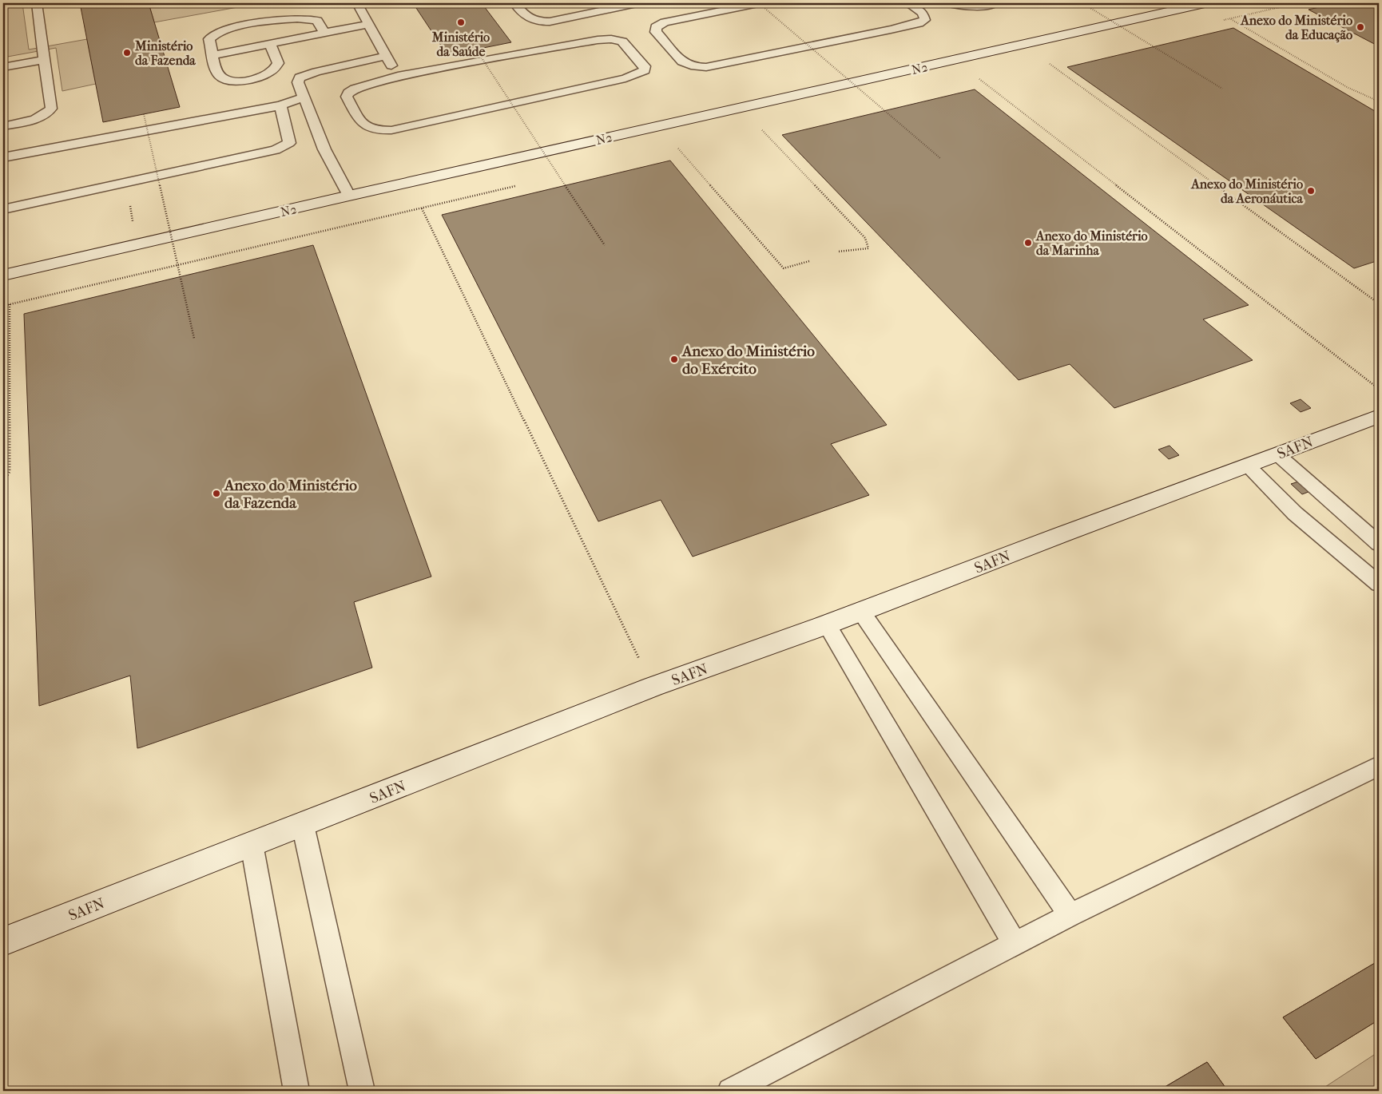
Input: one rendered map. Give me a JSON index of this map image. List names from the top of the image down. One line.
{"streets":{"main road":["N2","SAFN"]},"places":["Ministério da Saúde","Anexo do Ministério da Educação","Ministério da Fazenda","Anexo do Ministério da Aeronáutica","Anexo do Ministério da Marinha","Anexo do Ministério do Exército","Anexo do Ministério da Fazenda"]}
